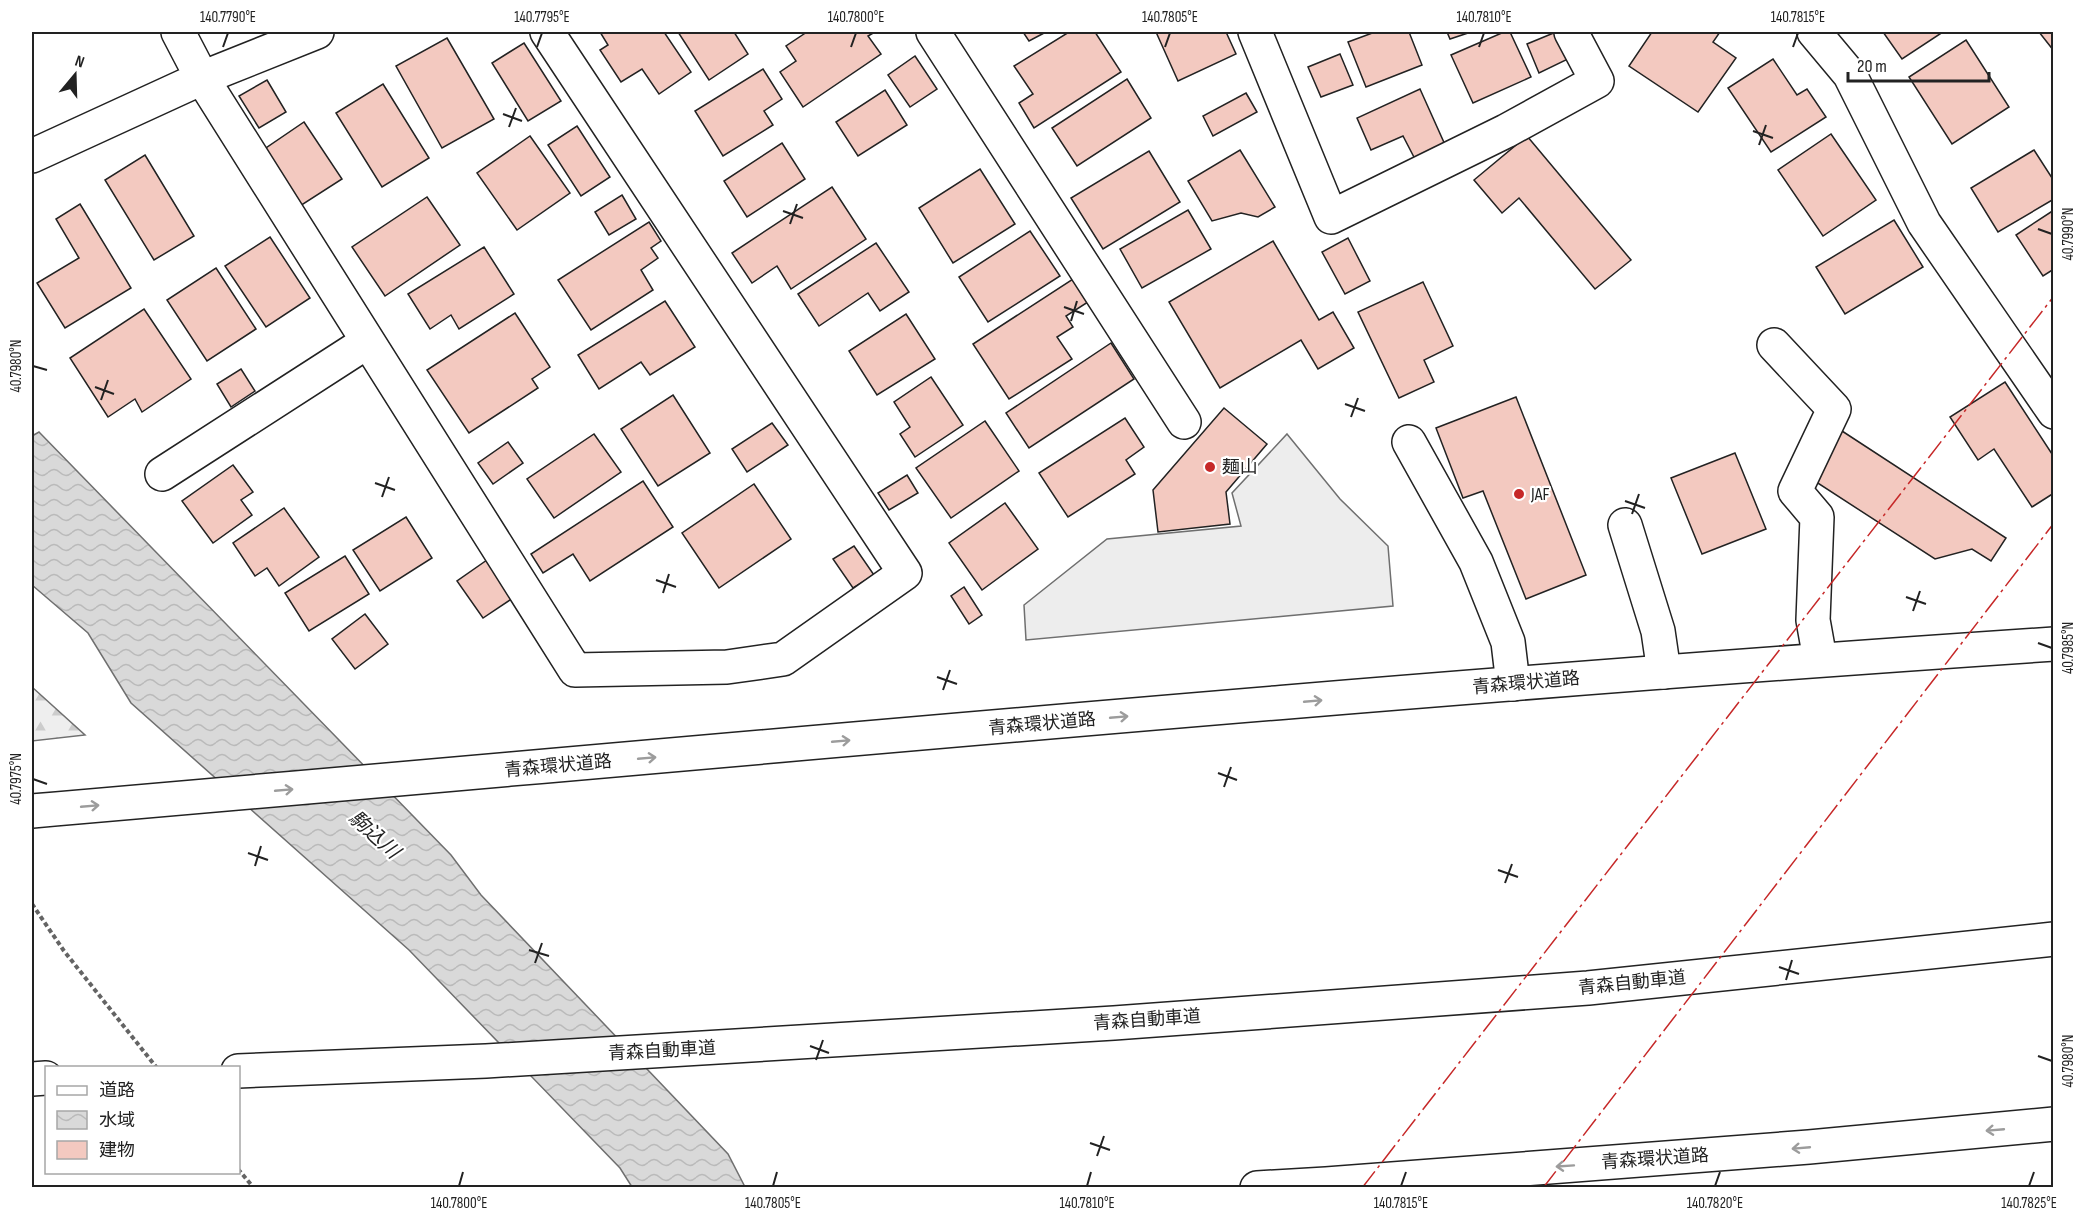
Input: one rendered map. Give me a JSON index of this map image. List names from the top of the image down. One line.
{"streets":{"main road":["青森環状道路","青森自動車道"]},"water":["駒込川"],"places":["麺山","JAF"],"legend":["道路","水域","建物"],"scale_bar":"20 m","north":"top","coordinates":["140.7790°E","140.7795°E","140.7800°E","140.7805°E","140.7810°E","140.7815°E","40.7990°N","40.7980°N","40.7985°N","40.7975°N","140.7820°E","140.7825°E"]}
